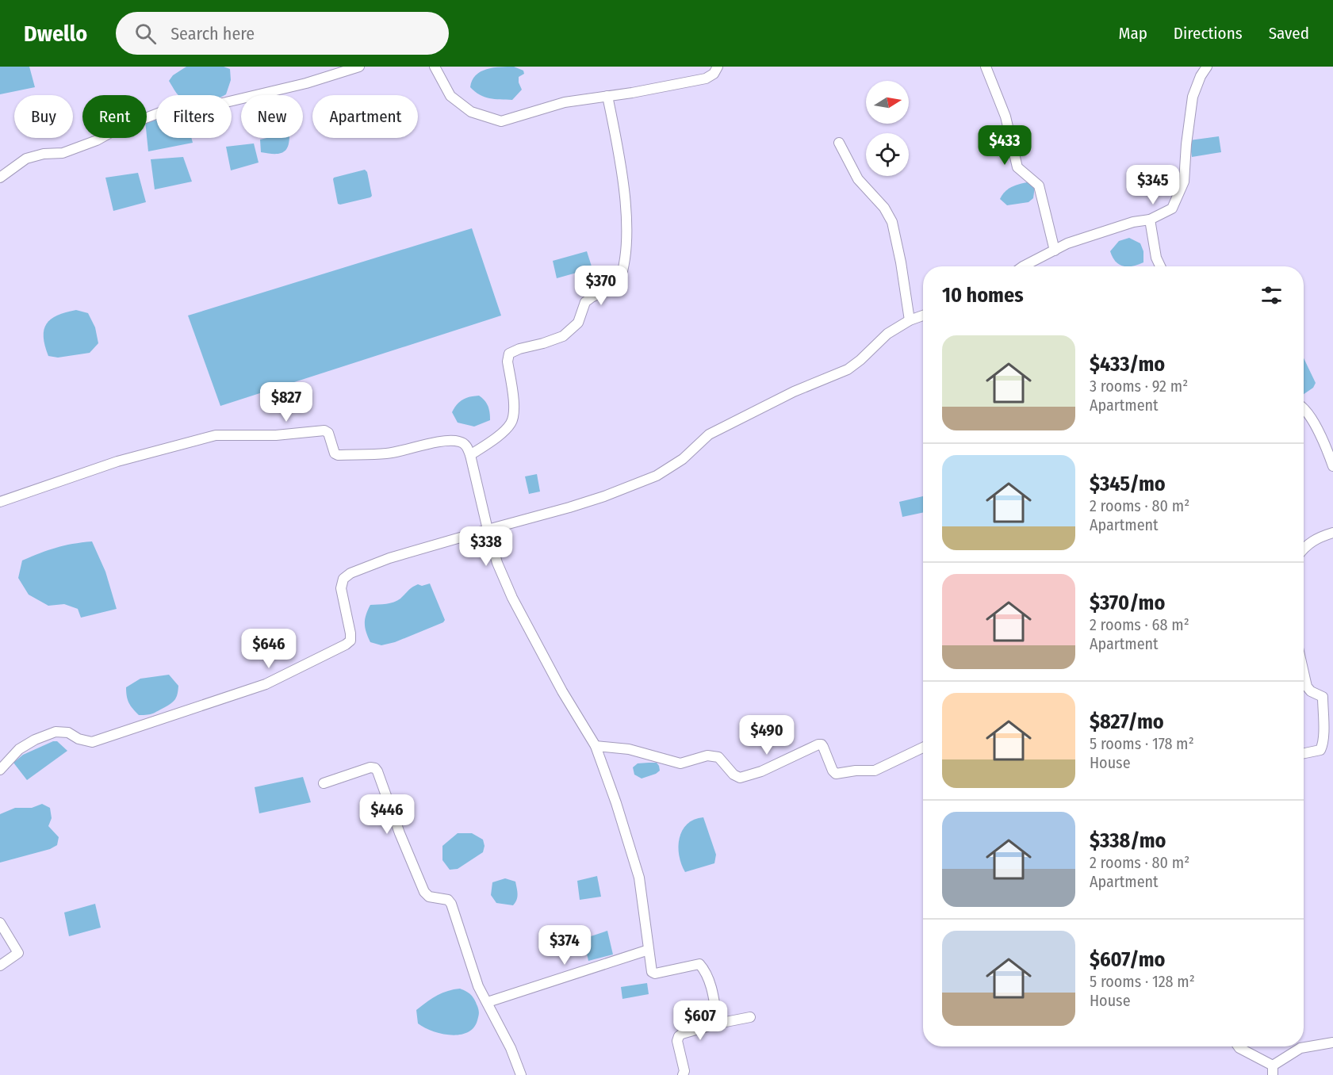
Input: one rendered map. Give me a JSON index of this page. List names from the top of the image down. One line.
{"north":"right","page":{"header":"Dwello","search":"Search here","nav":["Map","Directions","Saved"],"chip":["Buy","Rent","Filters","New","Apartment"],"price":["$433","$345","$370","$827","$338","$646","$490","$446","$374","$607"],"heading":"10 homes","list":[{"name":"$433/mo","note":"3 rooms · 92 m² · Apartment"},{"name":"$345/mo","note":"2 rooms · 80 m² · Apartment"},{"name":"$370/mo","note":"2 rooms · 68 m² · Apartment"},{"name":"$827/mo","note":"5 rooms · 178 m² · House"},{"name":"$338/mo","note":"2 rooms · 80 m² · Apartment"},{"name":"$607/mo","note":"5 rooms · 128 m² · House"}]}}
